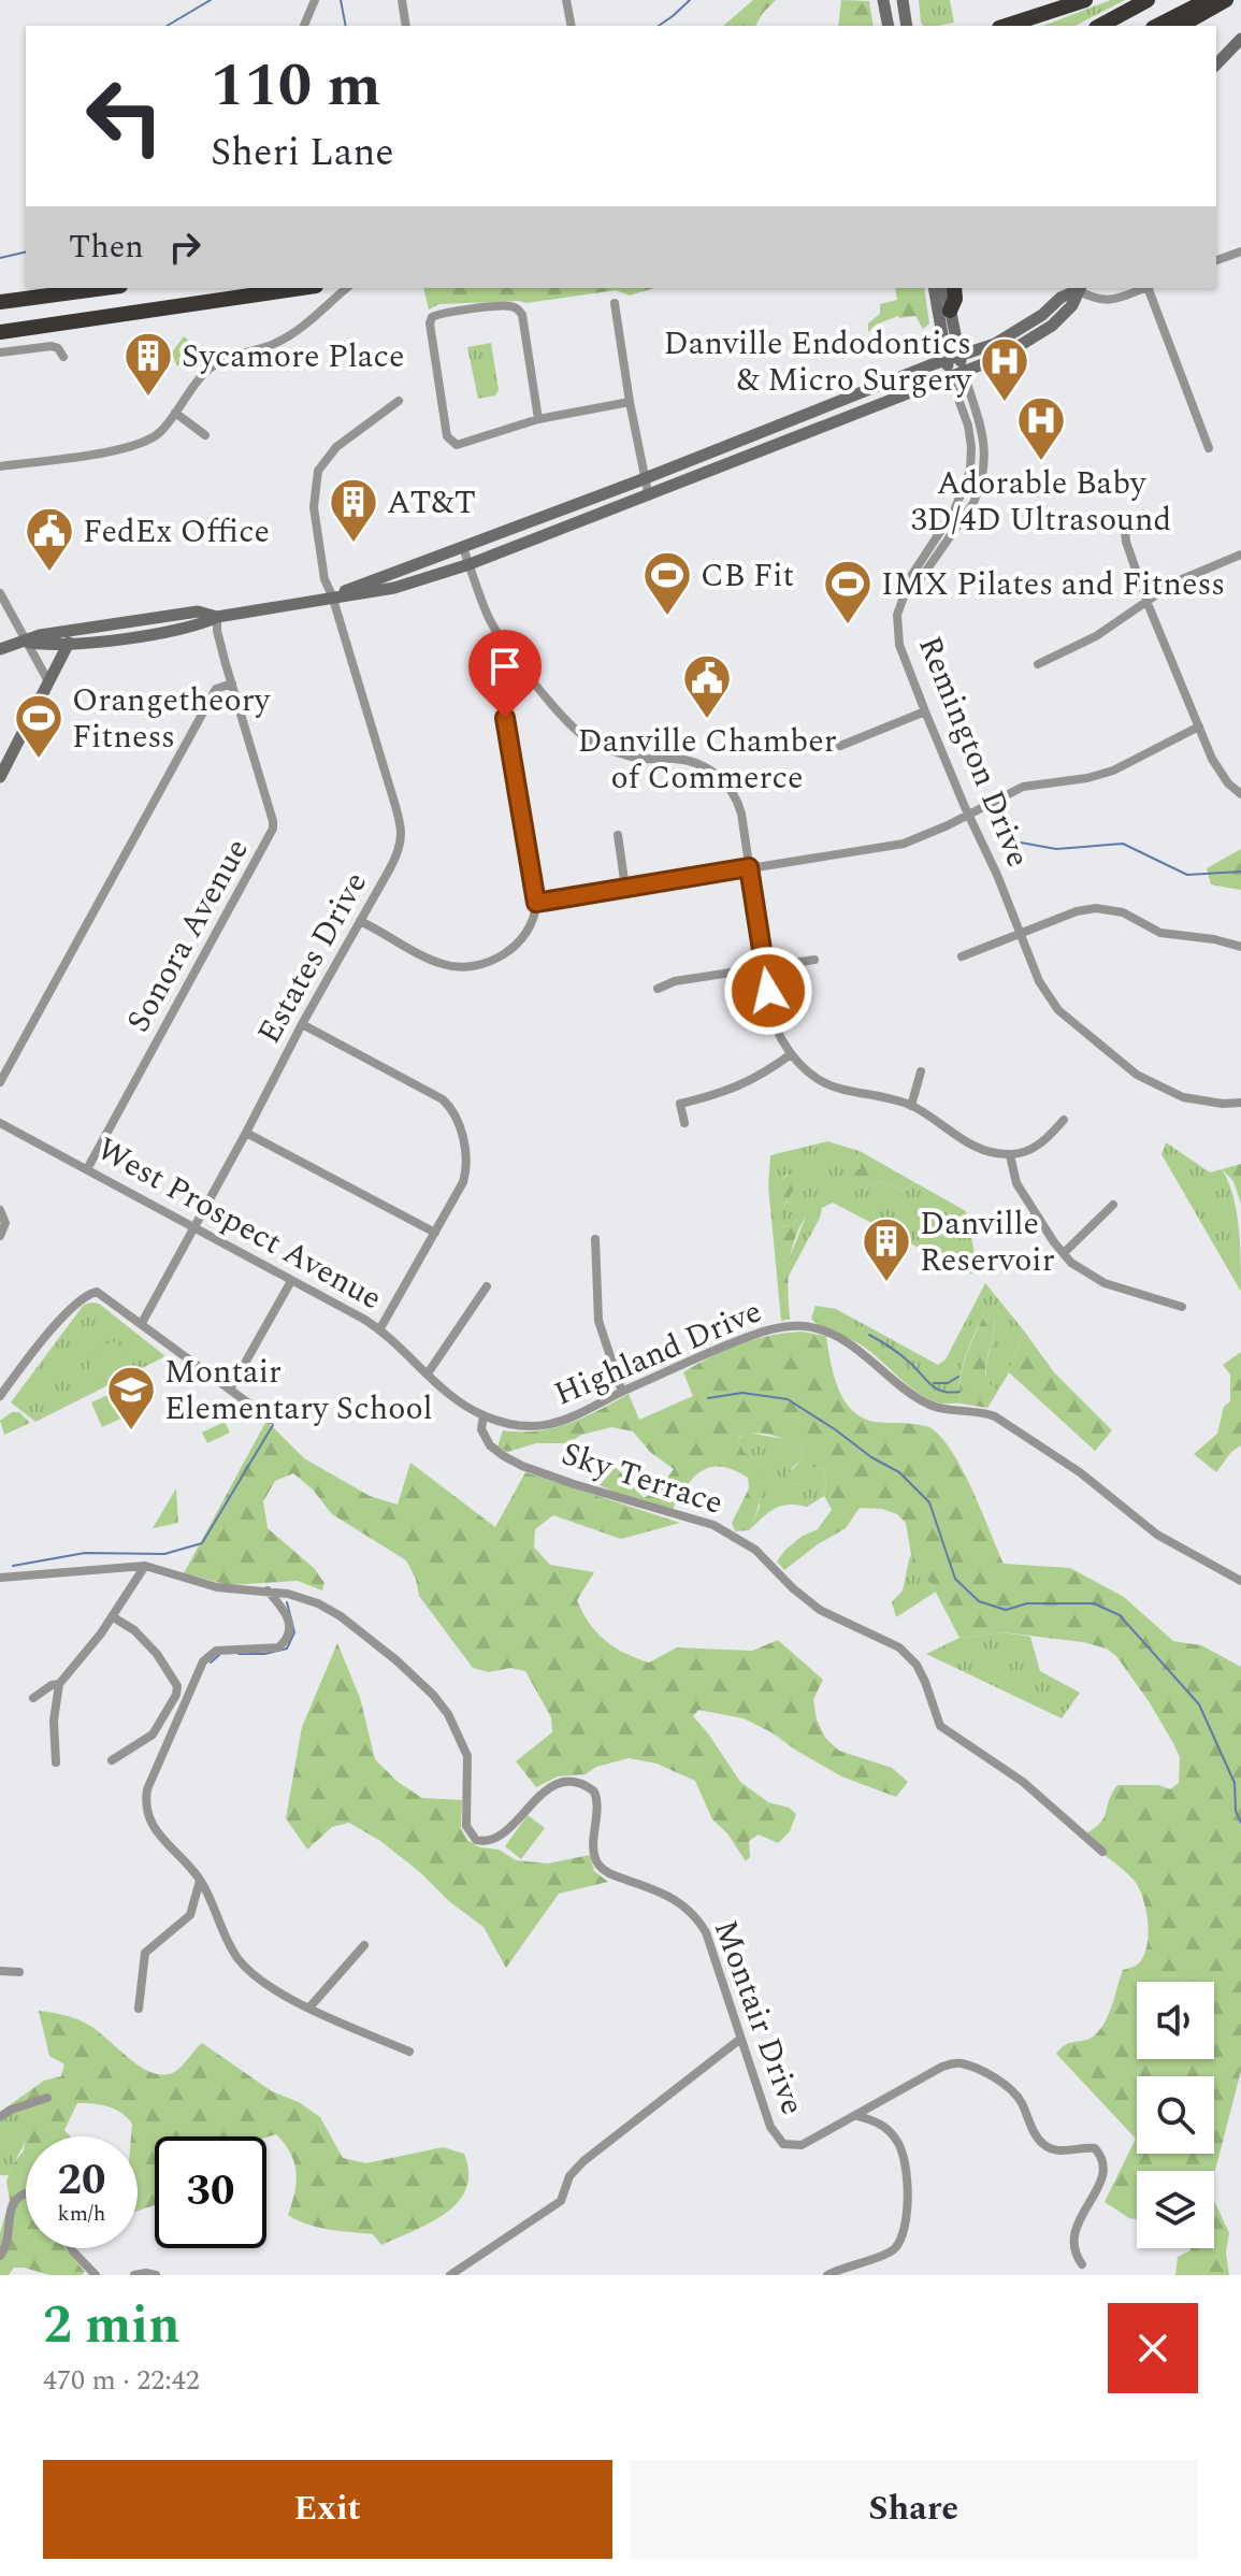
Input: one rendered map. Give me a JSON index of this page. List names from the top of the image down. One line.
{"streets":{"street":["Remington Drive","Sonora Avenue","Estates Drive","West Prospect Avenue","Highland Drive","Sky Terrace","Montair Drive"]},"crossings":[["Sonora Avenue","West Prospect Avenue"],["Estates Drive","West Prospect Avenue"],["West Prospect Avenue","Highland Drive"],["West Prospect Avenue","Sky Terrace"],["Highland Drive","Sky Terrace"]],"places":{"building":["Sycamore Place","AT&T","Danville Reservoir"],"hospital":["Danville Endodontics & Micro Surgery","Adorable Baby 3D/4D Ultrasound"],"public building":["FedEx Office","Danville Chamber of Commerce"],"sports":["CB Fit","IMX Pilates and Fitness","Orangetheory Fitness"],"school or university":["Montair Elementary School"]},"page":{"turn":["110 m","Sheri Lane"],"then":"Then","speed":"20 km/h","limit":"30","heading":["2 min","470 m · 22:42"],"buttons":["Exit","Share"]}}
